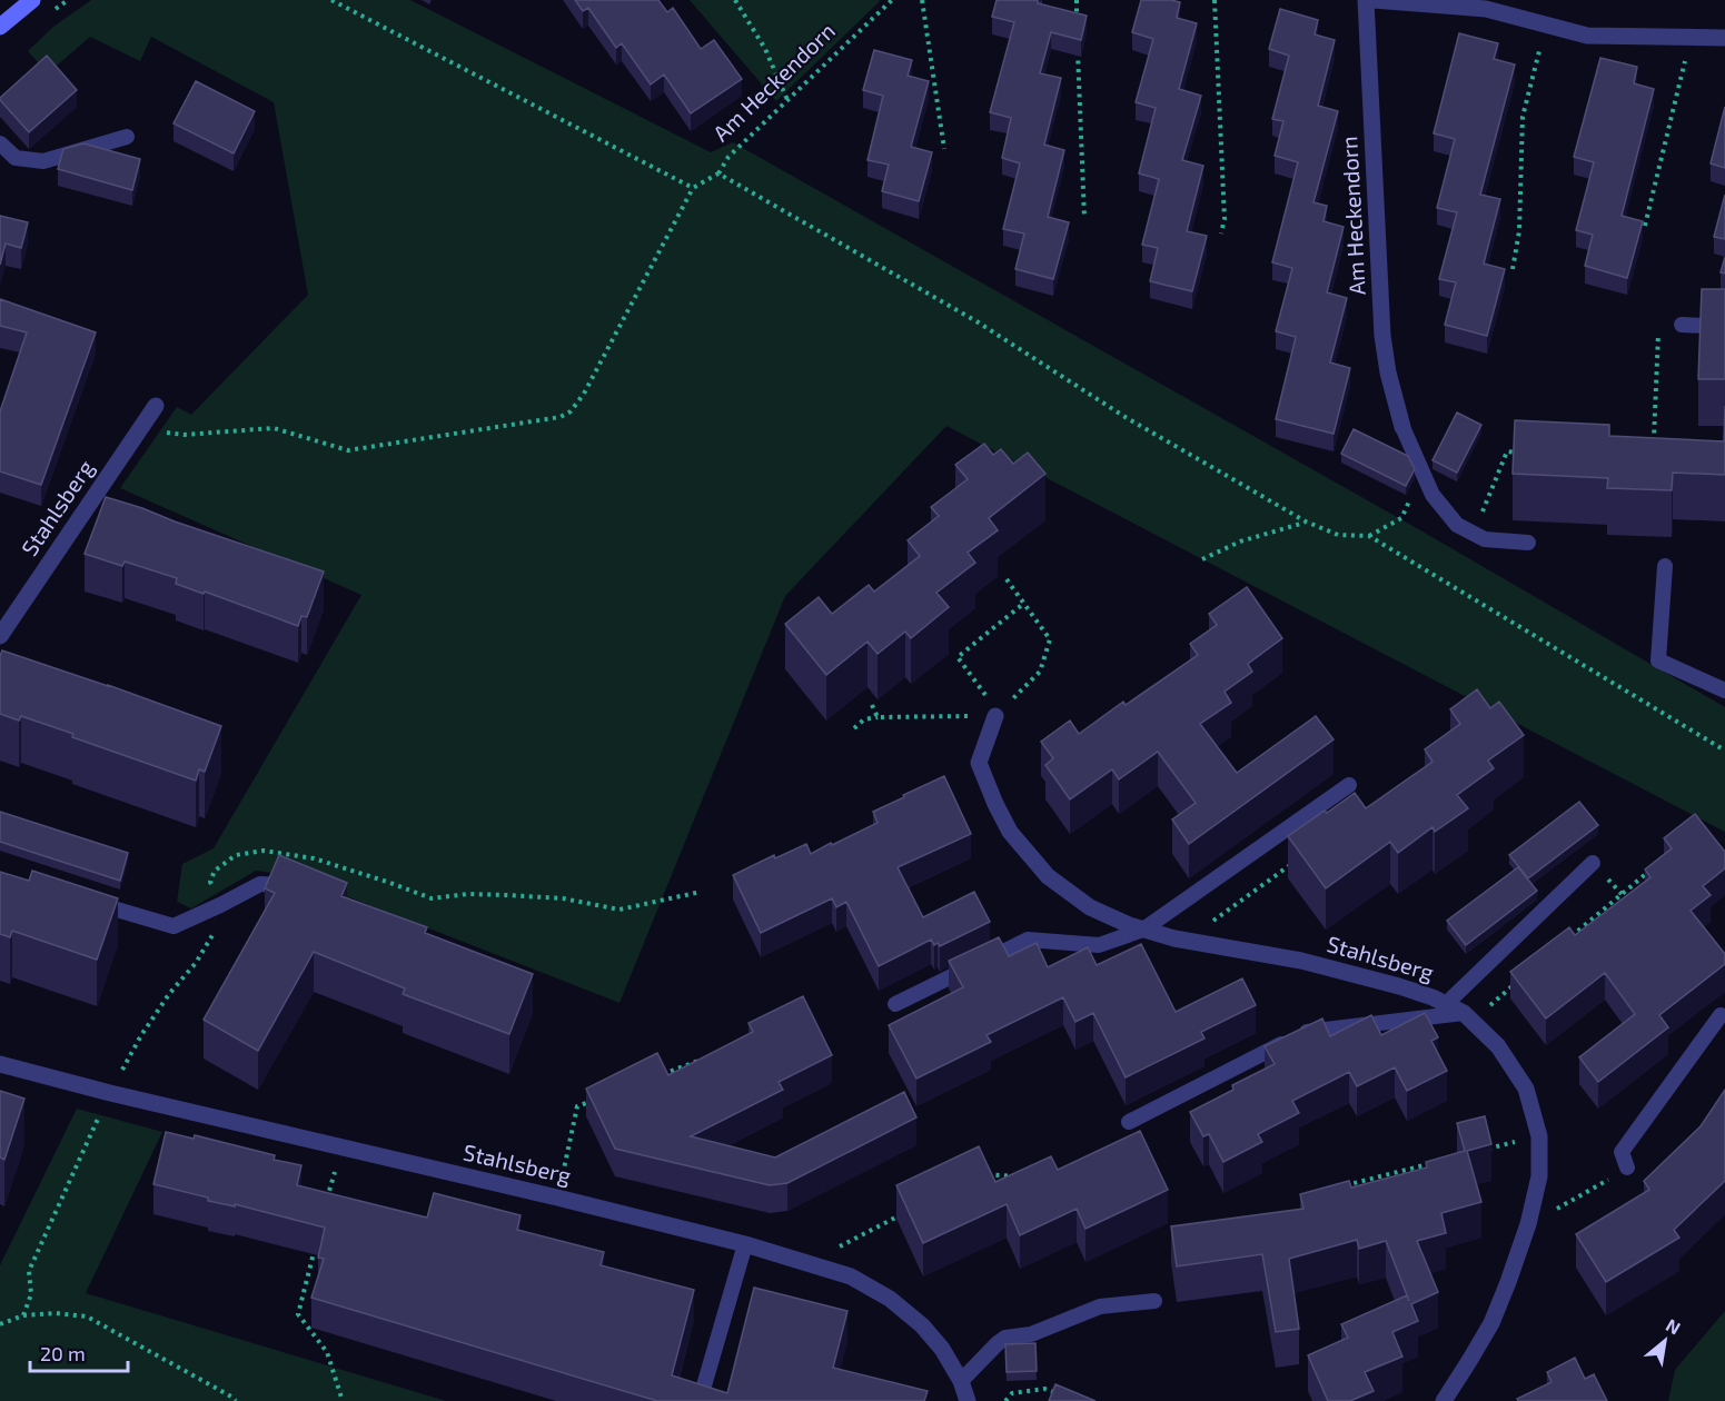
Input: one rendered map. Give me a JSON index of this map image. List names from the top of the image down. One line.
{"streets":{"street":["Am Heckendorn","Stahlsberg"]},"scale_bar":"20 m","north":"top right"}
